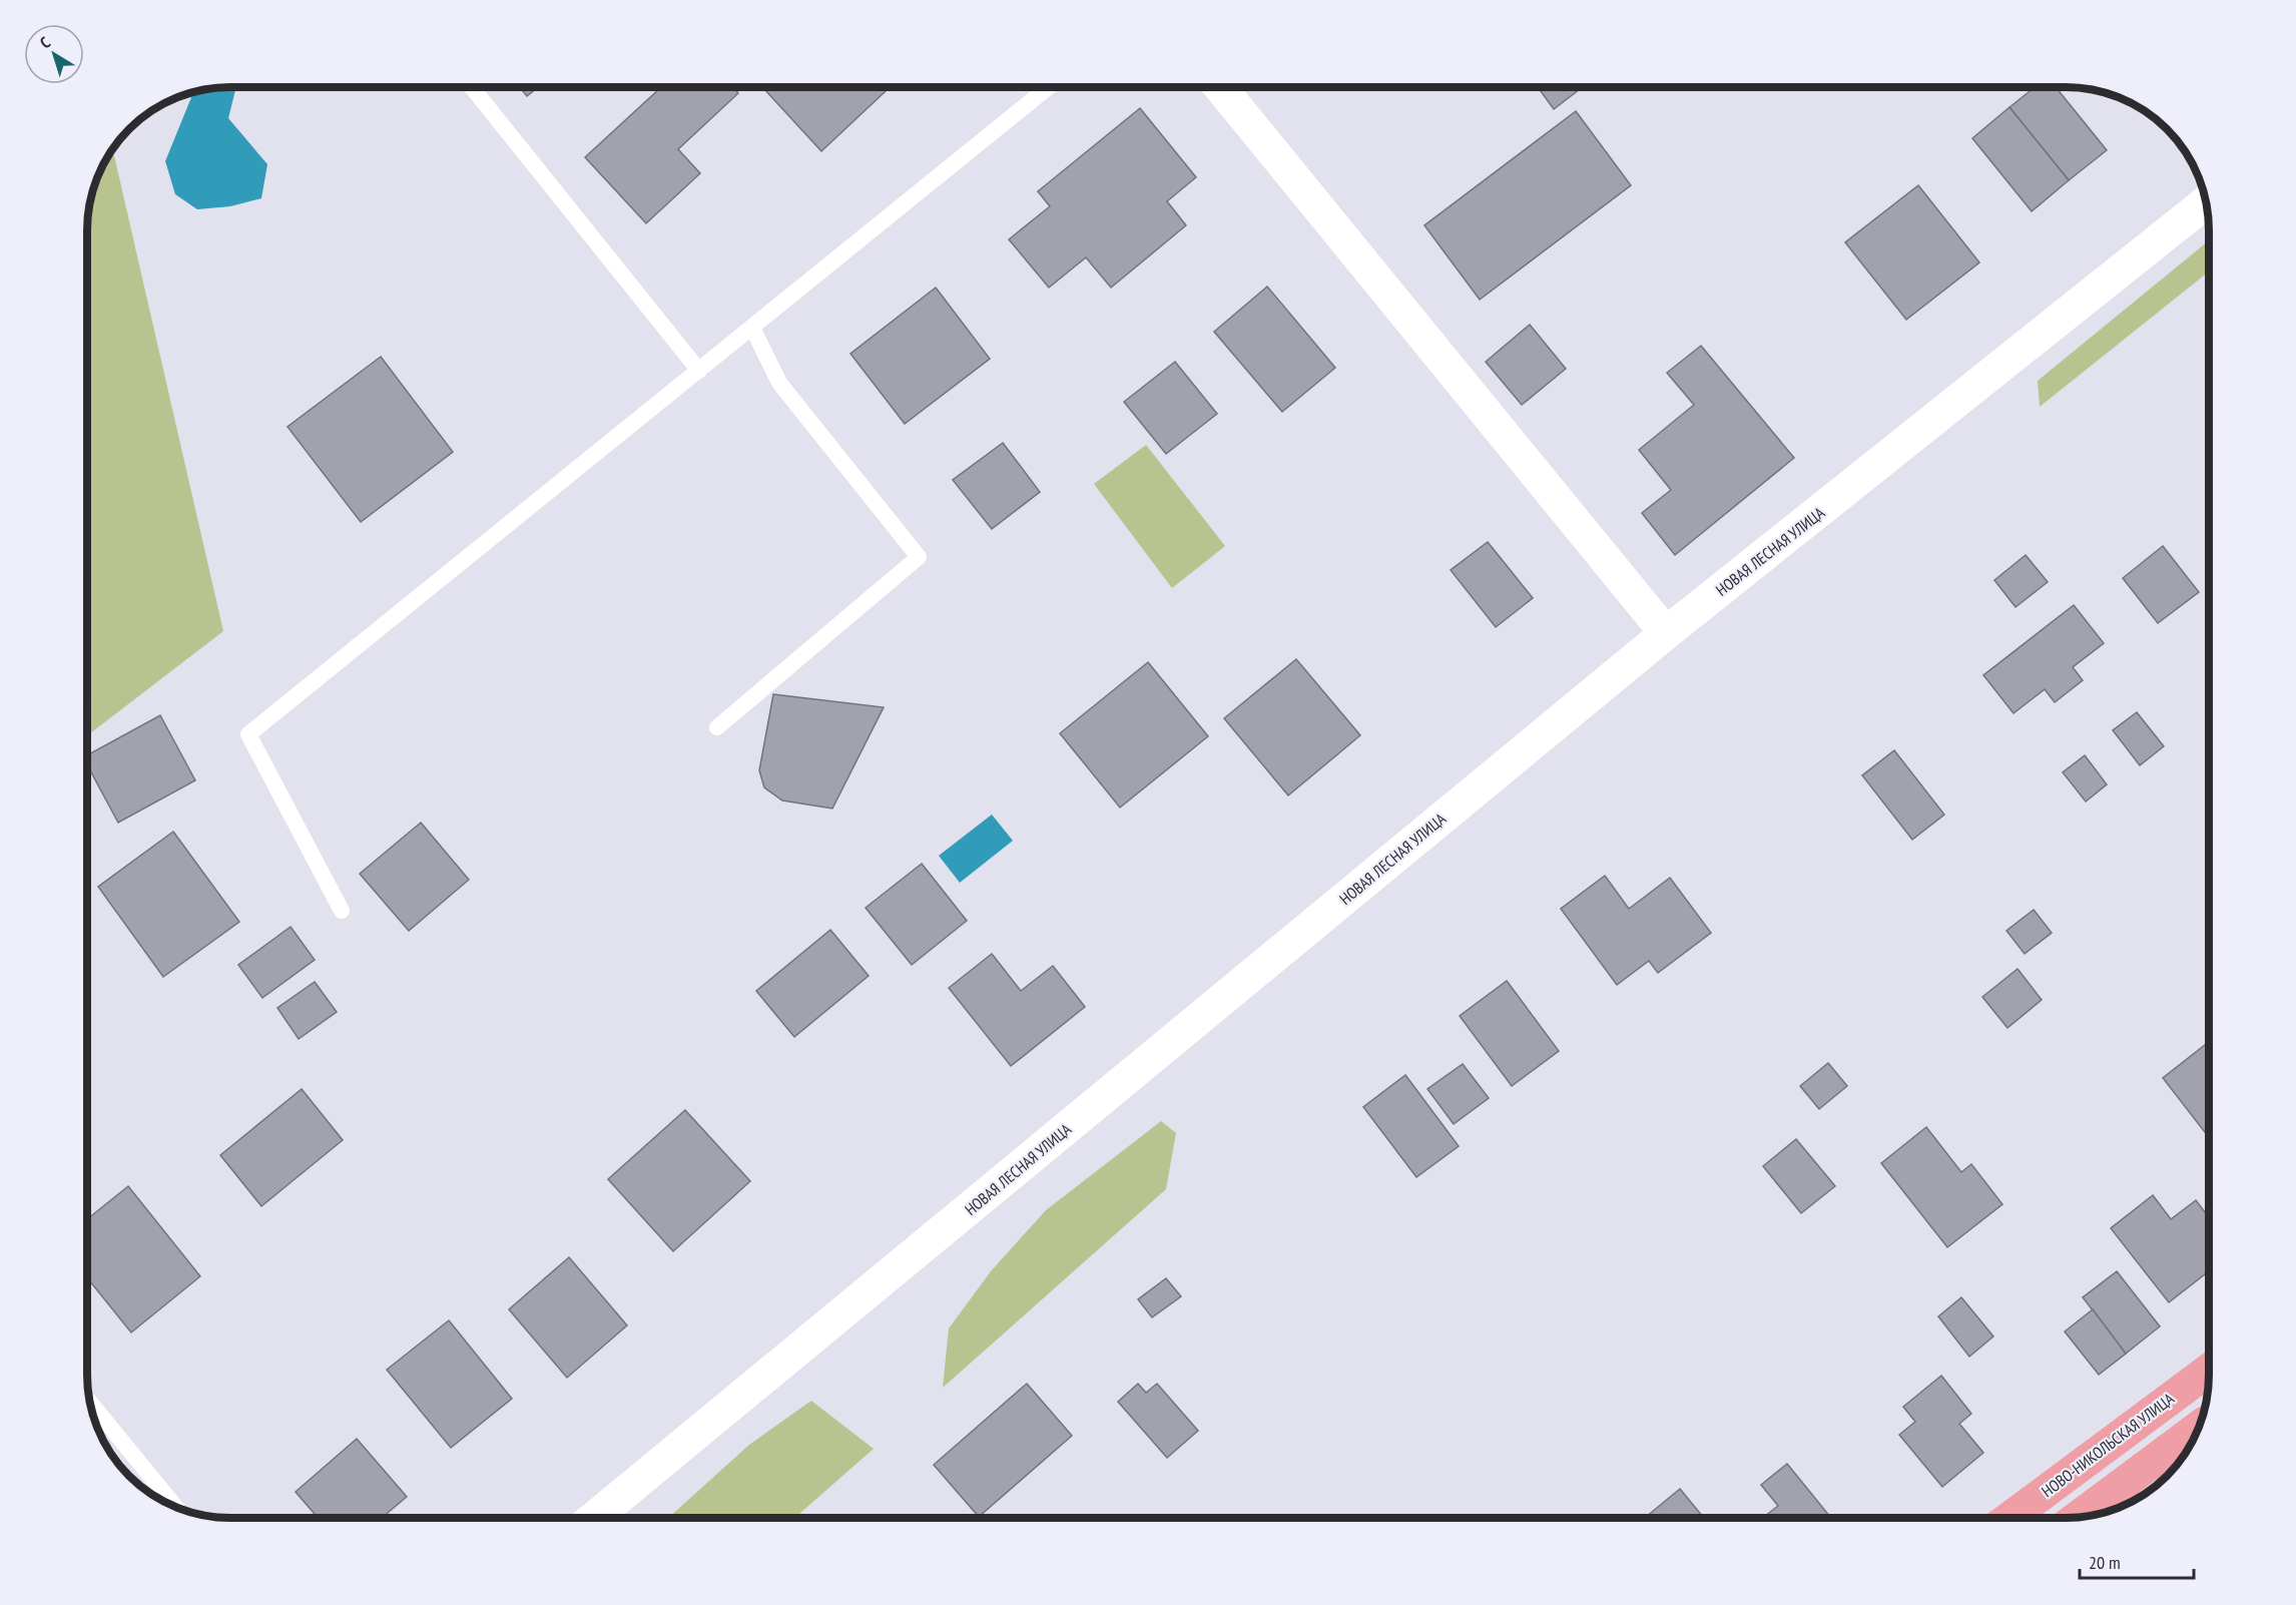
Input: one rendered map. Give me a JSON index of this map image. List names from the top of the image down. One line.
{"streets":{"main road":["НОВО-НИКОЛЬСКАЯ УЛИЦА"],"street":["НОВАЯ ЛЕСНАЯ УЛИЦА"]},"scale_bar":"20 m","north":"top left"}
